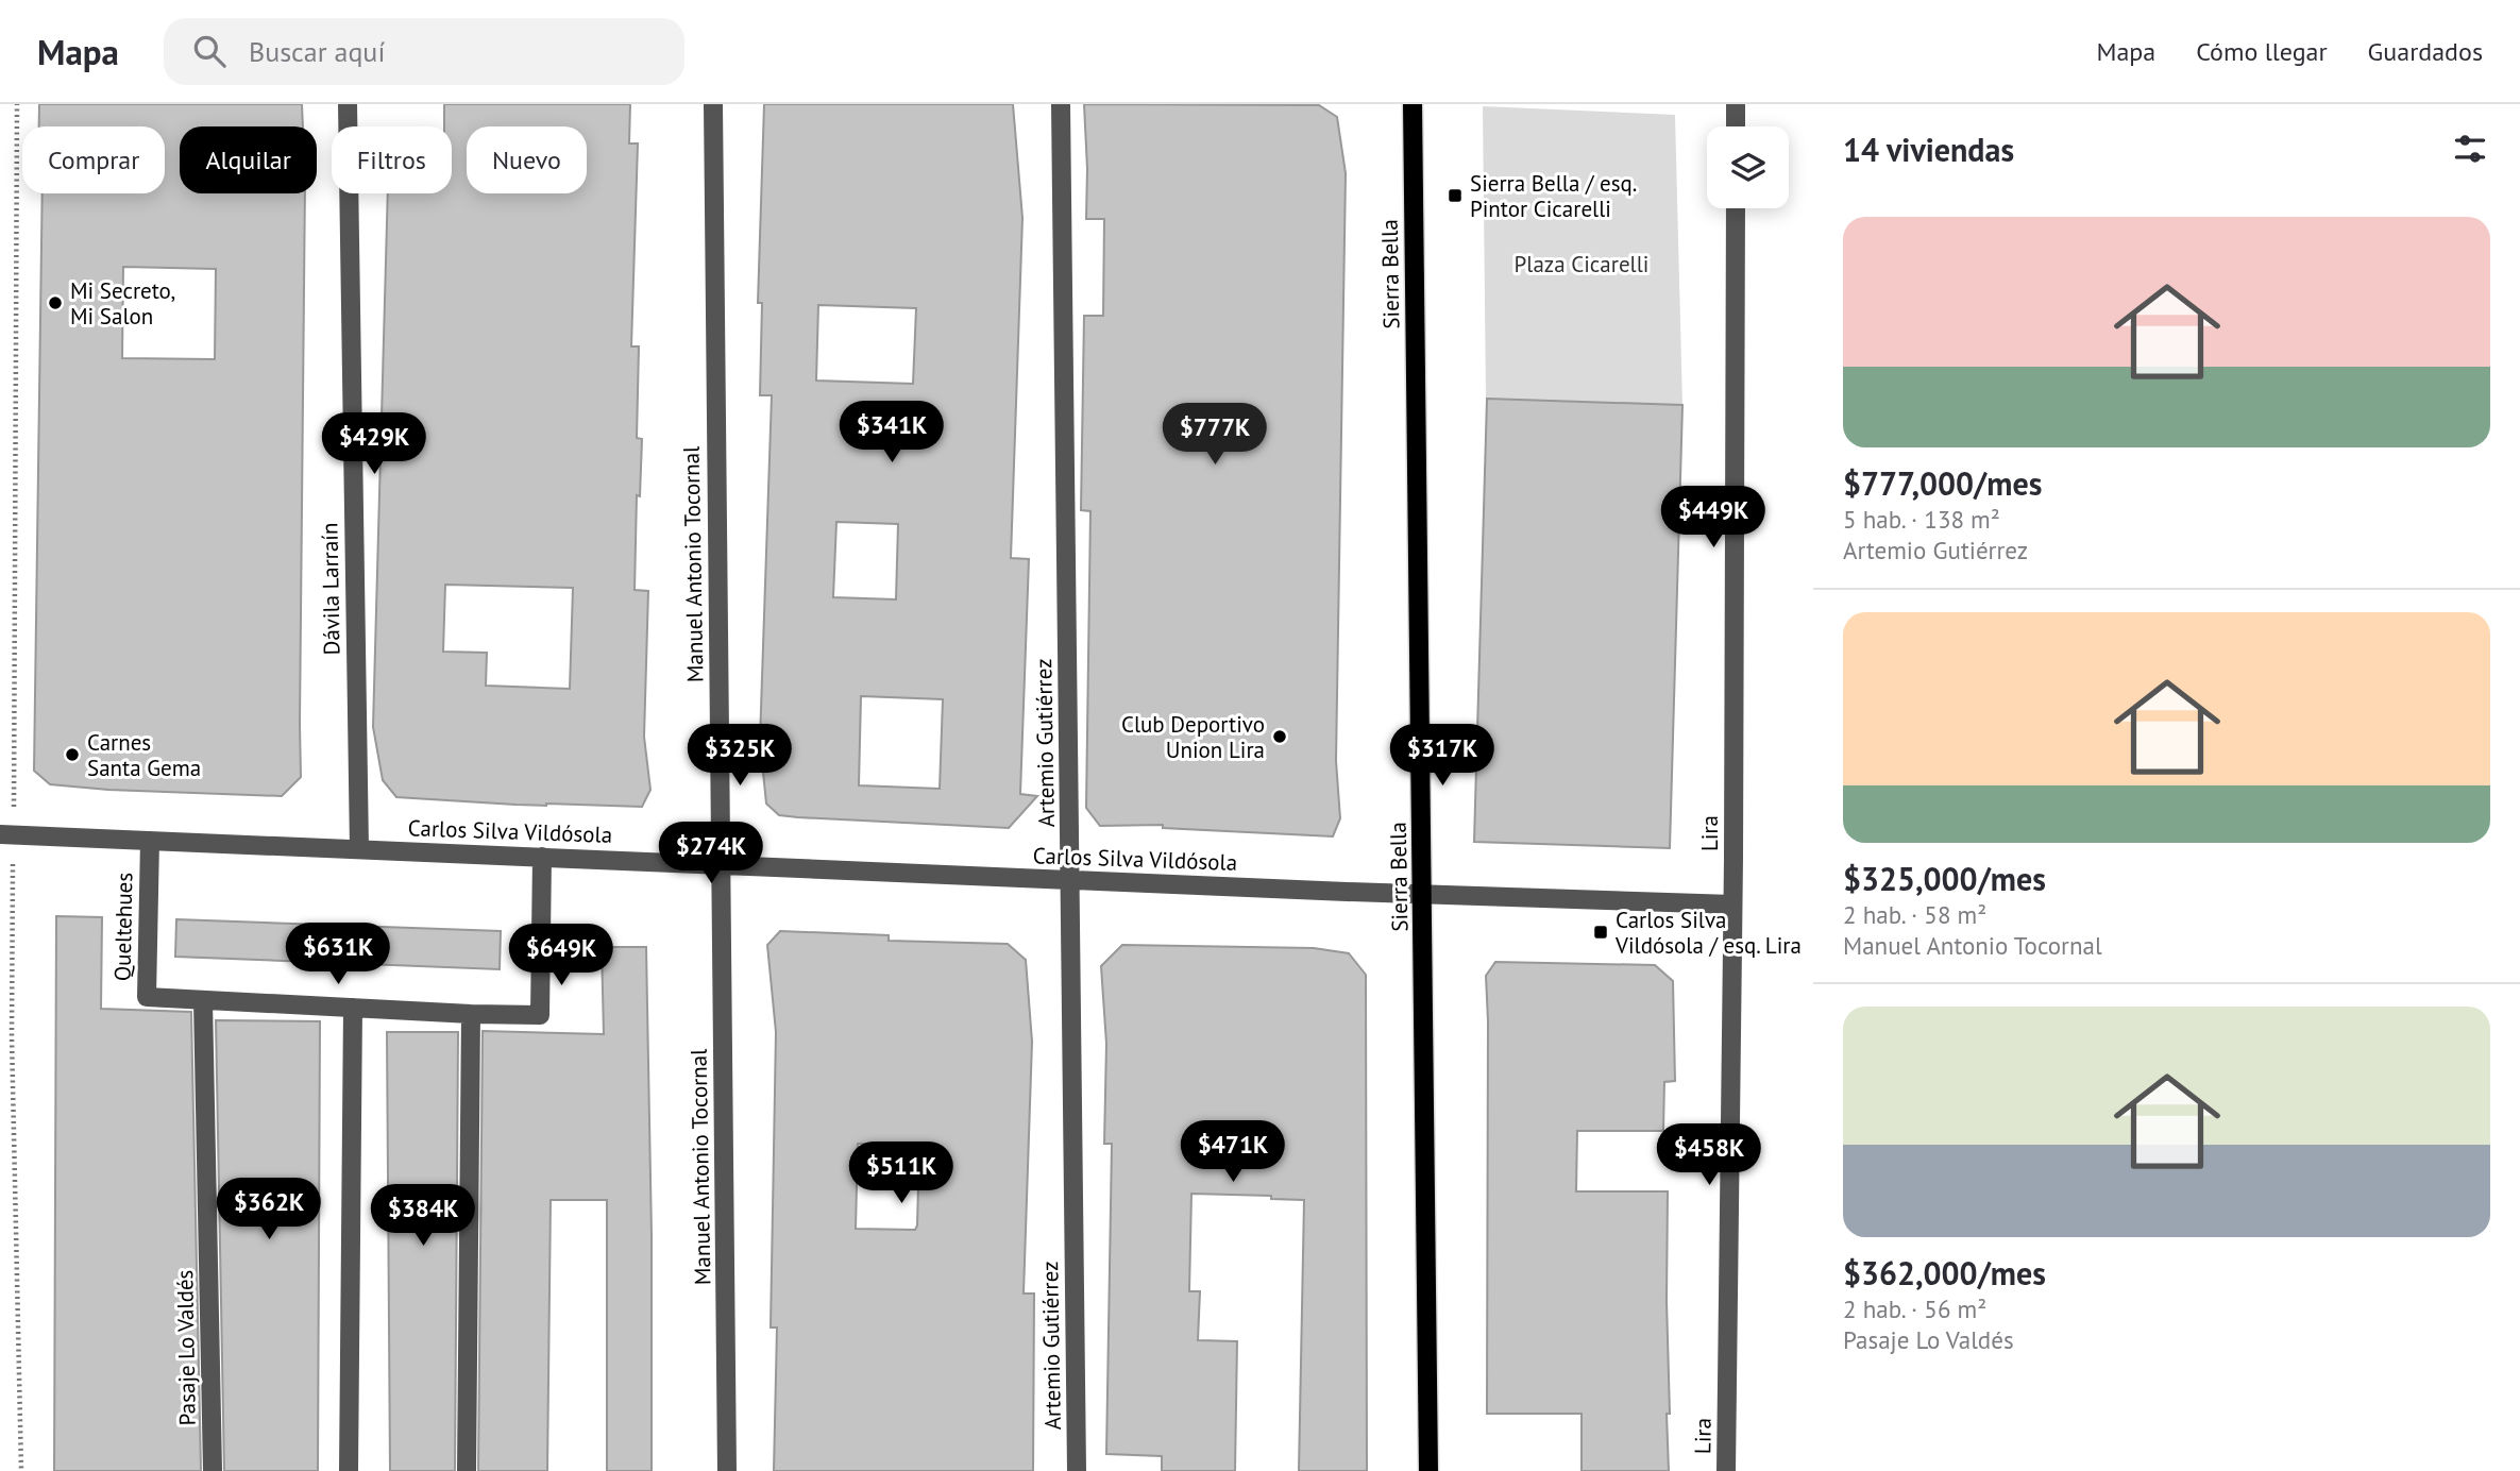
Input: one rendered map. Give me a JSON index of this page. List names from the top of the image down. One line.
{"streets":{"main road":["Sierra Bella"],"street":["Manuel Antonio Tocornal","Dávila Larraín","Artemio Gutiérrez","Carlos Silva Vildósola","Lira","Queltehues","Pasaje Lo Valdés"]},"crossings":[["Sierra Bella","Carlos Silva Vildósola"],["Manuel Antonio Tocornal","Carlos Silva Vildósola"],["Dávila Larraín","Carlos Silva Vildósola"],["Artemio Gutiérrez","Carlos Silva Vildósola"],["Carlos Silva Vildósola","Lira"],["Carlos Silva Vildósola","Queltehues"],["Queltehues","Pasaje Lo Valdés"]],"parks":["Plaza Cicarelli"],"places":{"transit":["Sierra Bella / esq. Pintor Cicarelli","Carlos Silva Vildósola / esq. Lira"],"other":["Mi Secreto, Mi Salon","Club Deportivo Union Lira","Carnes Santa Gema"]},"page":{"header":"Mapa","search":"Buscar aquí","nav":["Mapa","Cómo llegar","Guardados"],"heading":"14 viviendas","chip":["Comprar","Alquilar","Filtros","Nuevo"],"list":[{"name":"$777,000/mes","note":"5 hab. · 138 m² · Artemio Gutiérrez"},{"name":"$325,000/mes","note":"2 hab. · 58 m² · Manuel Antonio Tocornal"},{"name":"$362,000/mes","note":"2 hab. · 56 m² · Pasaje Lo Valdés"}],"price":["$341K","$777K","$429K","$449K","$325K","$317K","$274K","$631K","$649K","$471K","$458K","$511K","$362K","$384K"]}}
